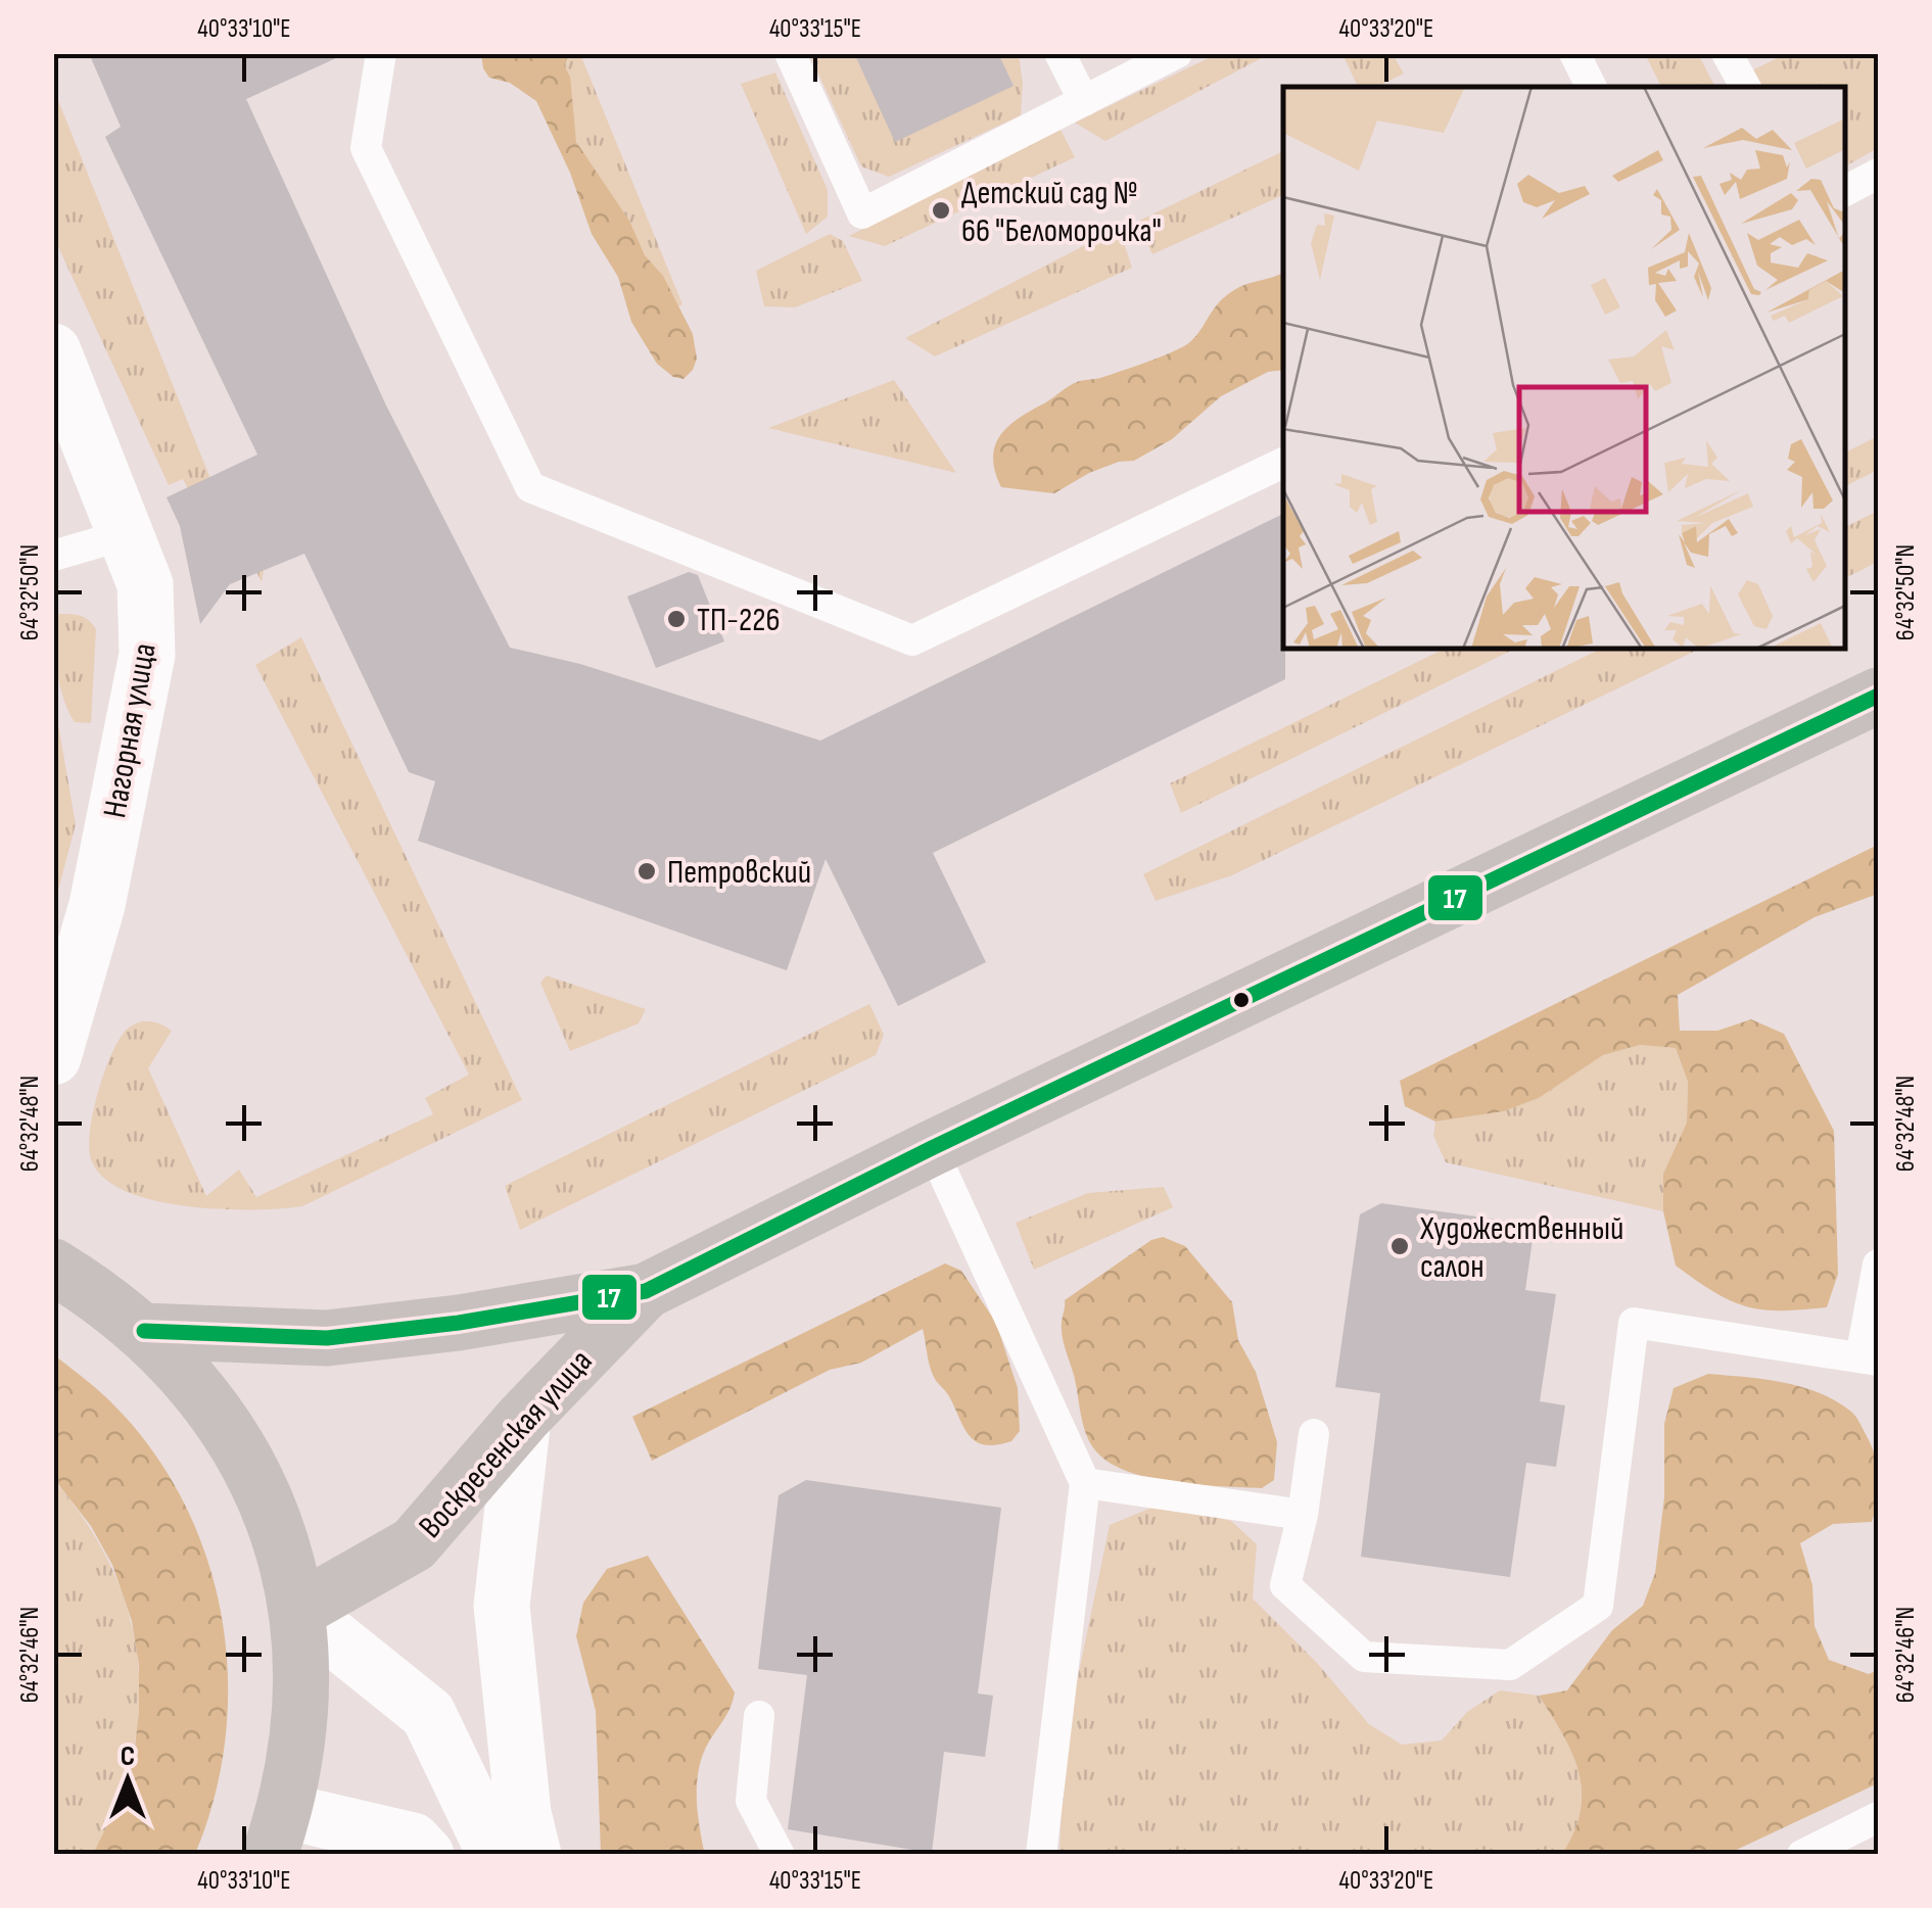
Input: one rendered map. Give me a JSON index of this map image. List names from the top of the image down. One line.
{"streets":{"main road":["Воскресенская улица"],"street":["Нагорная улица"]},"places":["Детский сад № 66 \"Беломорочка\"","ТП-226","Петровский","Художественный салон"],"lines":["transit line 17"],"north":"top","coordinates":["40°33'10\"E","40°33'15\"E","40°33'20\"E","64°32'50\"N","64°32'48\"N","64°32'46\"N"]}
